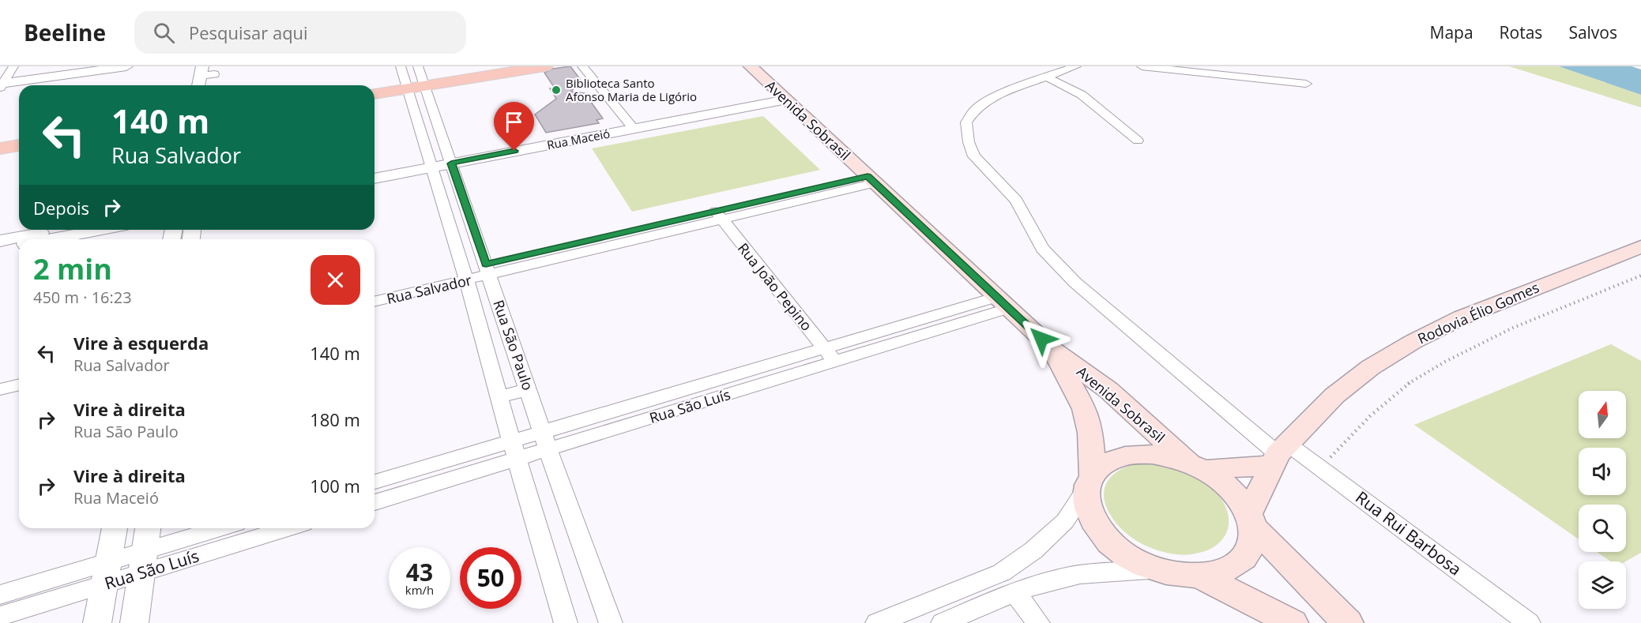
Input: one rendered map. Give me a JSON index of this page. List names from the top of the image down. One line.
{"streets":{"main road":["Avenida Sobrasil","Rodovia Élio Gomes"],"street":["Rua Maceió","Rua João Pepino","Rua Salvador","Rua São Paulo","Rua São Luís","Rua Rui Barbosa"]},"crossings":[["Avenida Sobrasil","Rua Maceió"],["Avenida Sobrasil","Rua Salvador"],["Avenida Sobrasil","Rodovia Élio Gomes"],["Avenida Sobrasil","Rua São Luís"],["Rua Maceió","Rua São Paulo"],["Rua João Pepino","Rua Salvador"],["Rua João Pepino","Rua São Luís"],["Rua Salvador","Rua São Paulo"],["Rodovia Élio Gomes","Rua Rui Barbosa"],["Rua São Paulo","Rua São Luís"]],"places":["Biblioteca Santo Afonso Maria de Ligório"],"north":"top","page":{"header":"Beeline","search":"Pesquisar aqui","nav":["Mapa","Rotas","Salvos"],"turn":["140 m","Rua Salvador"],"then":"Depois","heading":["2 min","450 m · 16:23"],"list":[{"name":"Vire à esquerda","note":"Rua Salvador","value":"140 m"},{"name":"Vire à direita","note":"Rua São Paulo","value":"180 m"},{"name":"Vire à direita","note":"Rua Maceió","value":"100 m"}],"speed":"43 km/h","limit":"50"}}
